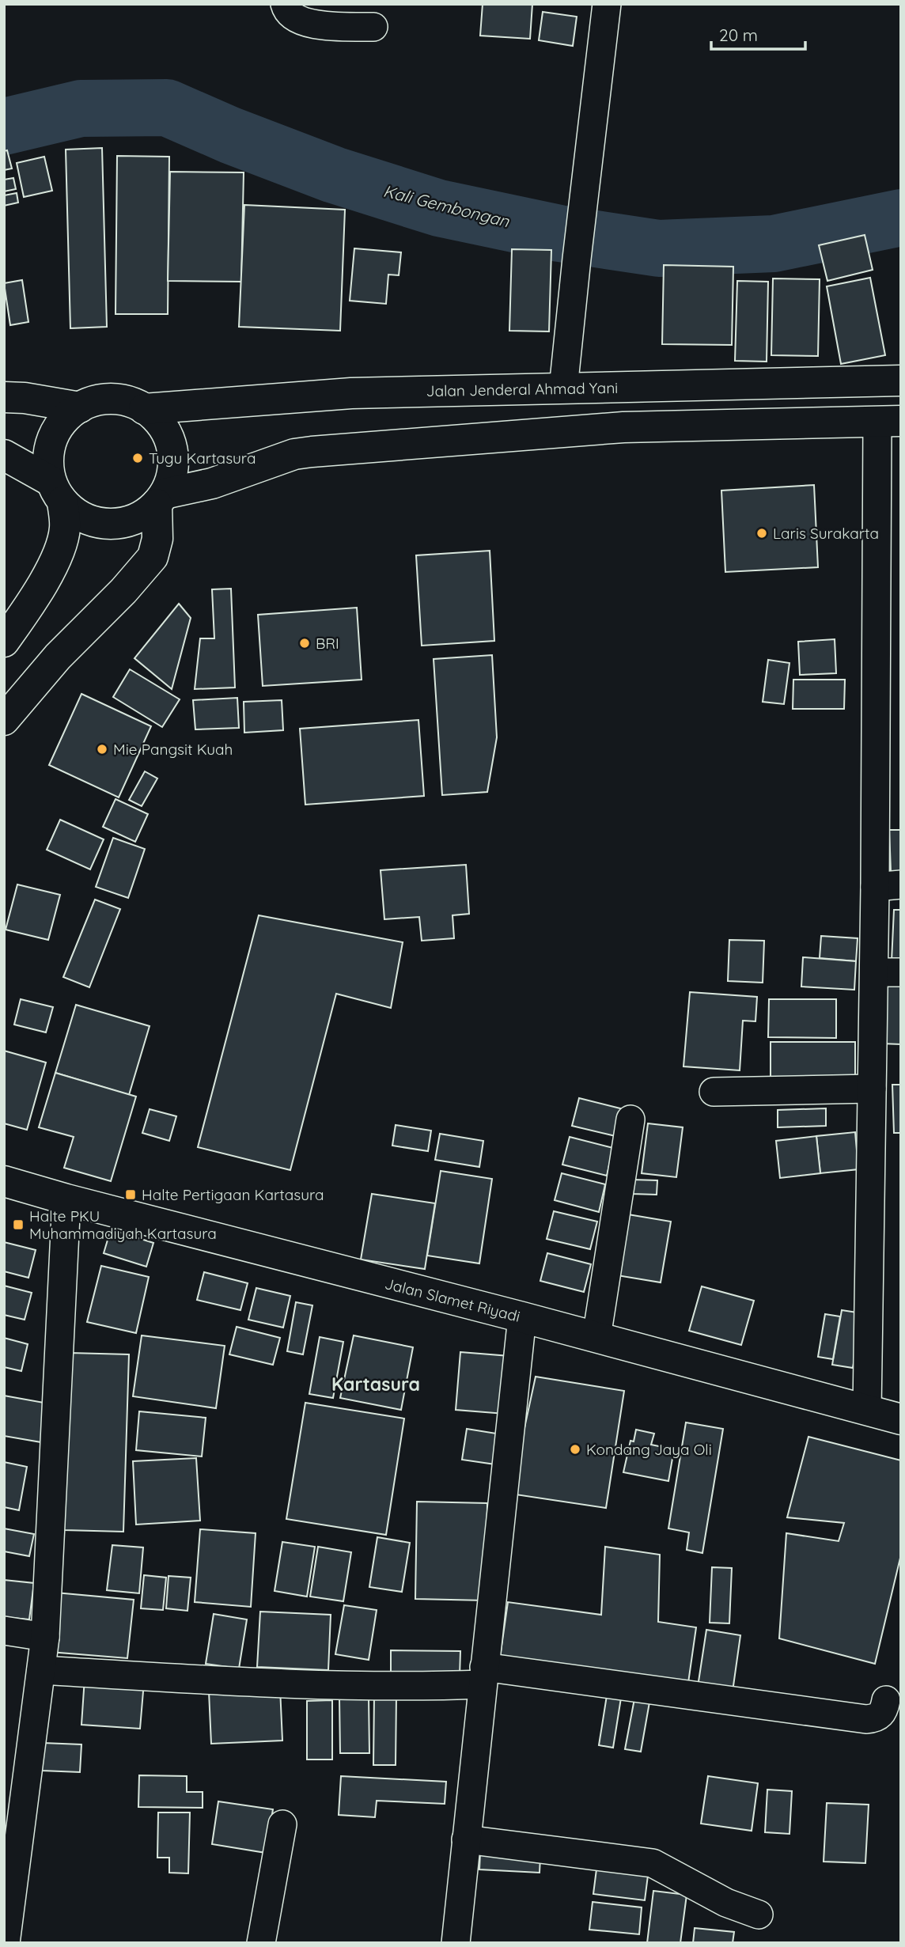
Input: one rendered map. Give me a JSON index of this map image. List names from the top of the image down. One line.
{"streets":{"main road":["Jalan Jenderal Ahmad Yani","Jalan Slamet Riyadi"]},"districts":["Kartasura"],"water":["Kali Gembongan"],"places":{"other":["Tugu Kartasura","Laris Surakarta","BRI","Mie Pangsit Kuah","Kondang Jaya Oli"],"transit":["Halte Pertigaan Kartasura","Halte PKU Muhammadiyah Kartasura"]},"scale_bar":"20 m"}
